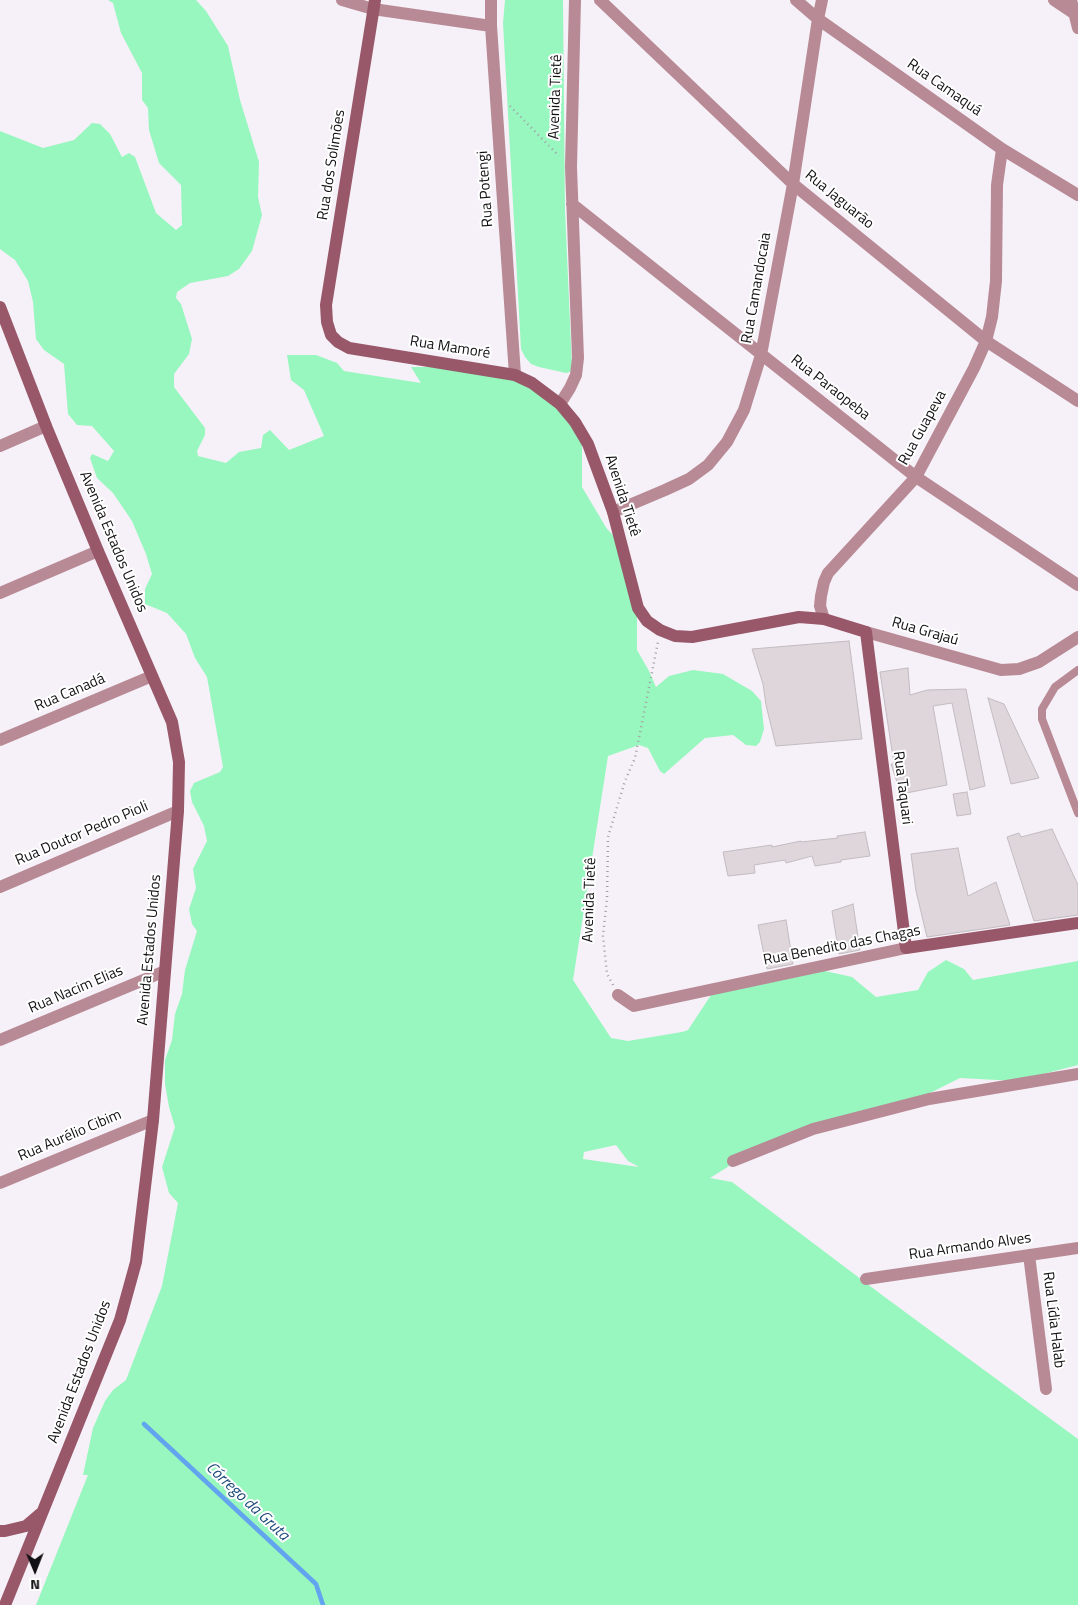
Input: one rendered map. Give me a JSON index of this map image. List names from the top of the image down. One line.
{"streets":{"street":["Rua Camaquá","Avenida Tietê","Rua dos Solimões","Rua Potengi","Rua Jaguarão","Rua Camandocaia","Rua Mamoré","Rua Paraopeba","Rua Guapeva","Avenida Estados Unidos","Rua Grajaú","Rua Canadá","Rua Taquari","Rua Doutor Pedro Pioli","Rua Benedito das Chagas","Rua Nacim Elias","Rua Aurélio Cibim","Rua Armando Alves","Rua Lídia Halab"]},"crossings":[["Rua Camaquá","Rua Camandocaia"],["Rua Camaquá","Rua Guapeva"],["Avenida Tietê","Rua Camandocaia"],["Avenida Tietê","Rua Mamoré"],["Avenida Tietê","Rua Paraopeba"],["Avenida Tietê","Rua Benedito das Chagas"],["Rua dos Solimões","Rua Mamoré"],["Rua Potengi","Rua Mamoré"],["Rua Jaguarão","Rua Camandocaia"],["Rua Jaguarão","Rua Guapeva"],["Rua Camandocaia","Rua Paraopeba"],["Rua Paraopeba","Rua Guapeva"],["Rua Guapeva","Rua Grajaú"],["Avenida Estados Unidos","Rua Canadá"],["Avenida Estados Unidos","Rua Doutor Pedro Pioli"],["Avenida Estados Unidos","Rua Nacim Elias"],["Avenida Estados Unidos","Rua Aurélio Cibim"],["Rua Grajaú","Rua Taquari"],["Rua Taquari","Rua Benedito das Chagas"],["Rua Armando Alves","Rua Lídia Halab"]],"water":["Córrego da Gruta"],"north":"bottom"}
